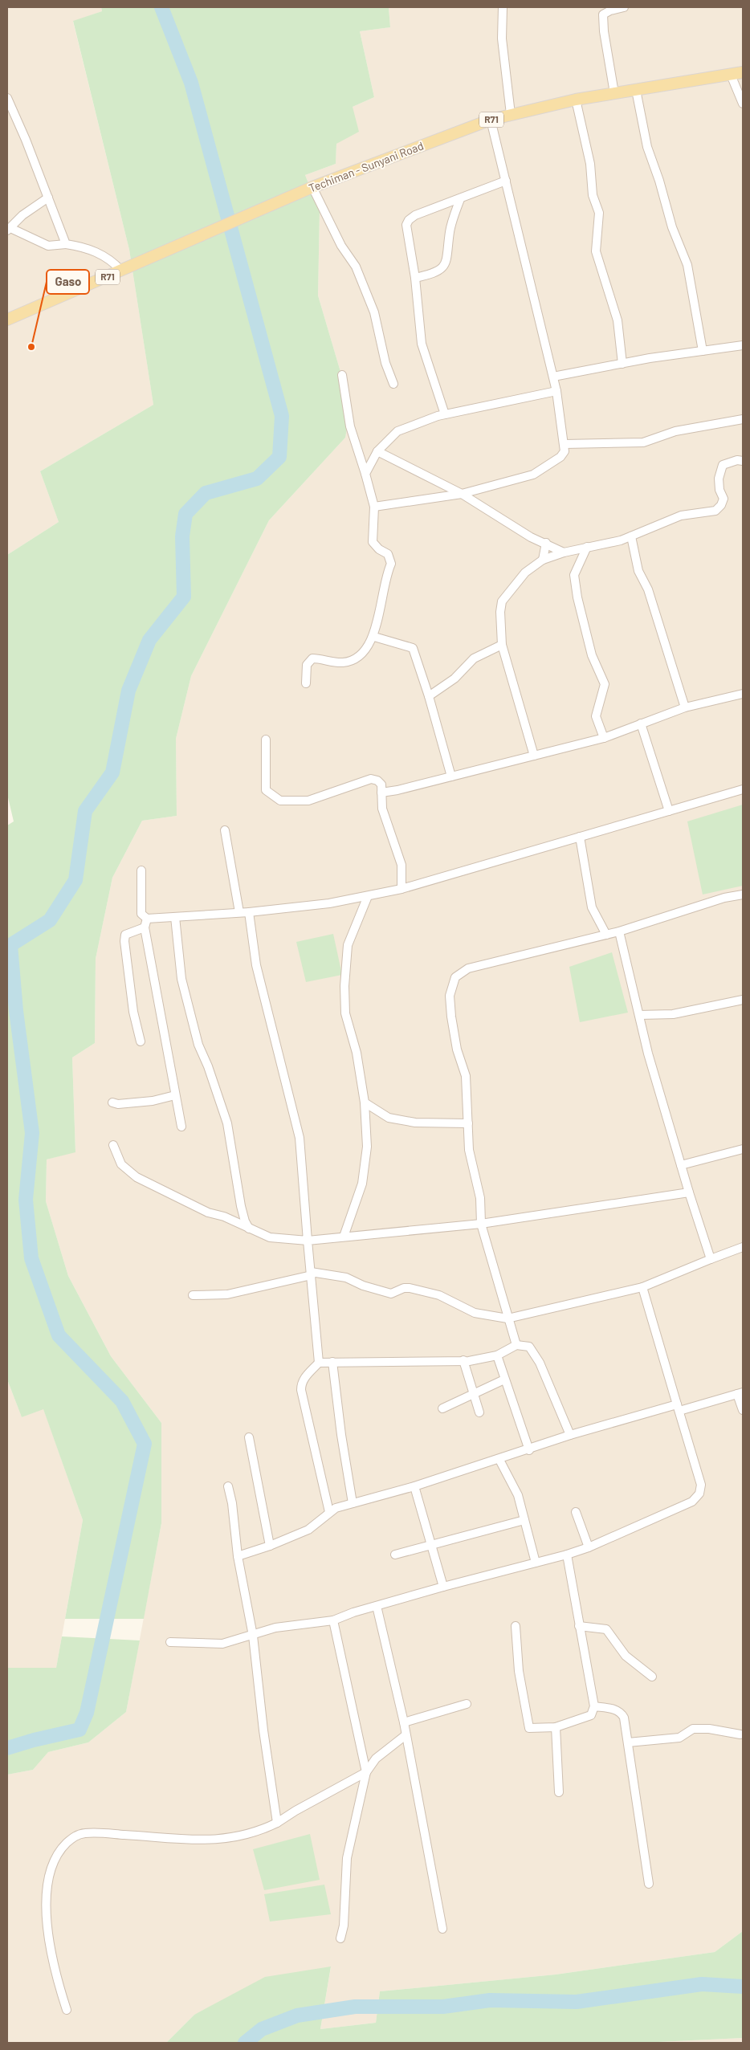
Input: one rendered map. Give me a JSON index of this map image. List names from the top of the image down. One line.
{"streets":{"main road":["R71","Techiman - Sunyani Road"]},"places":["Gaso"]}
